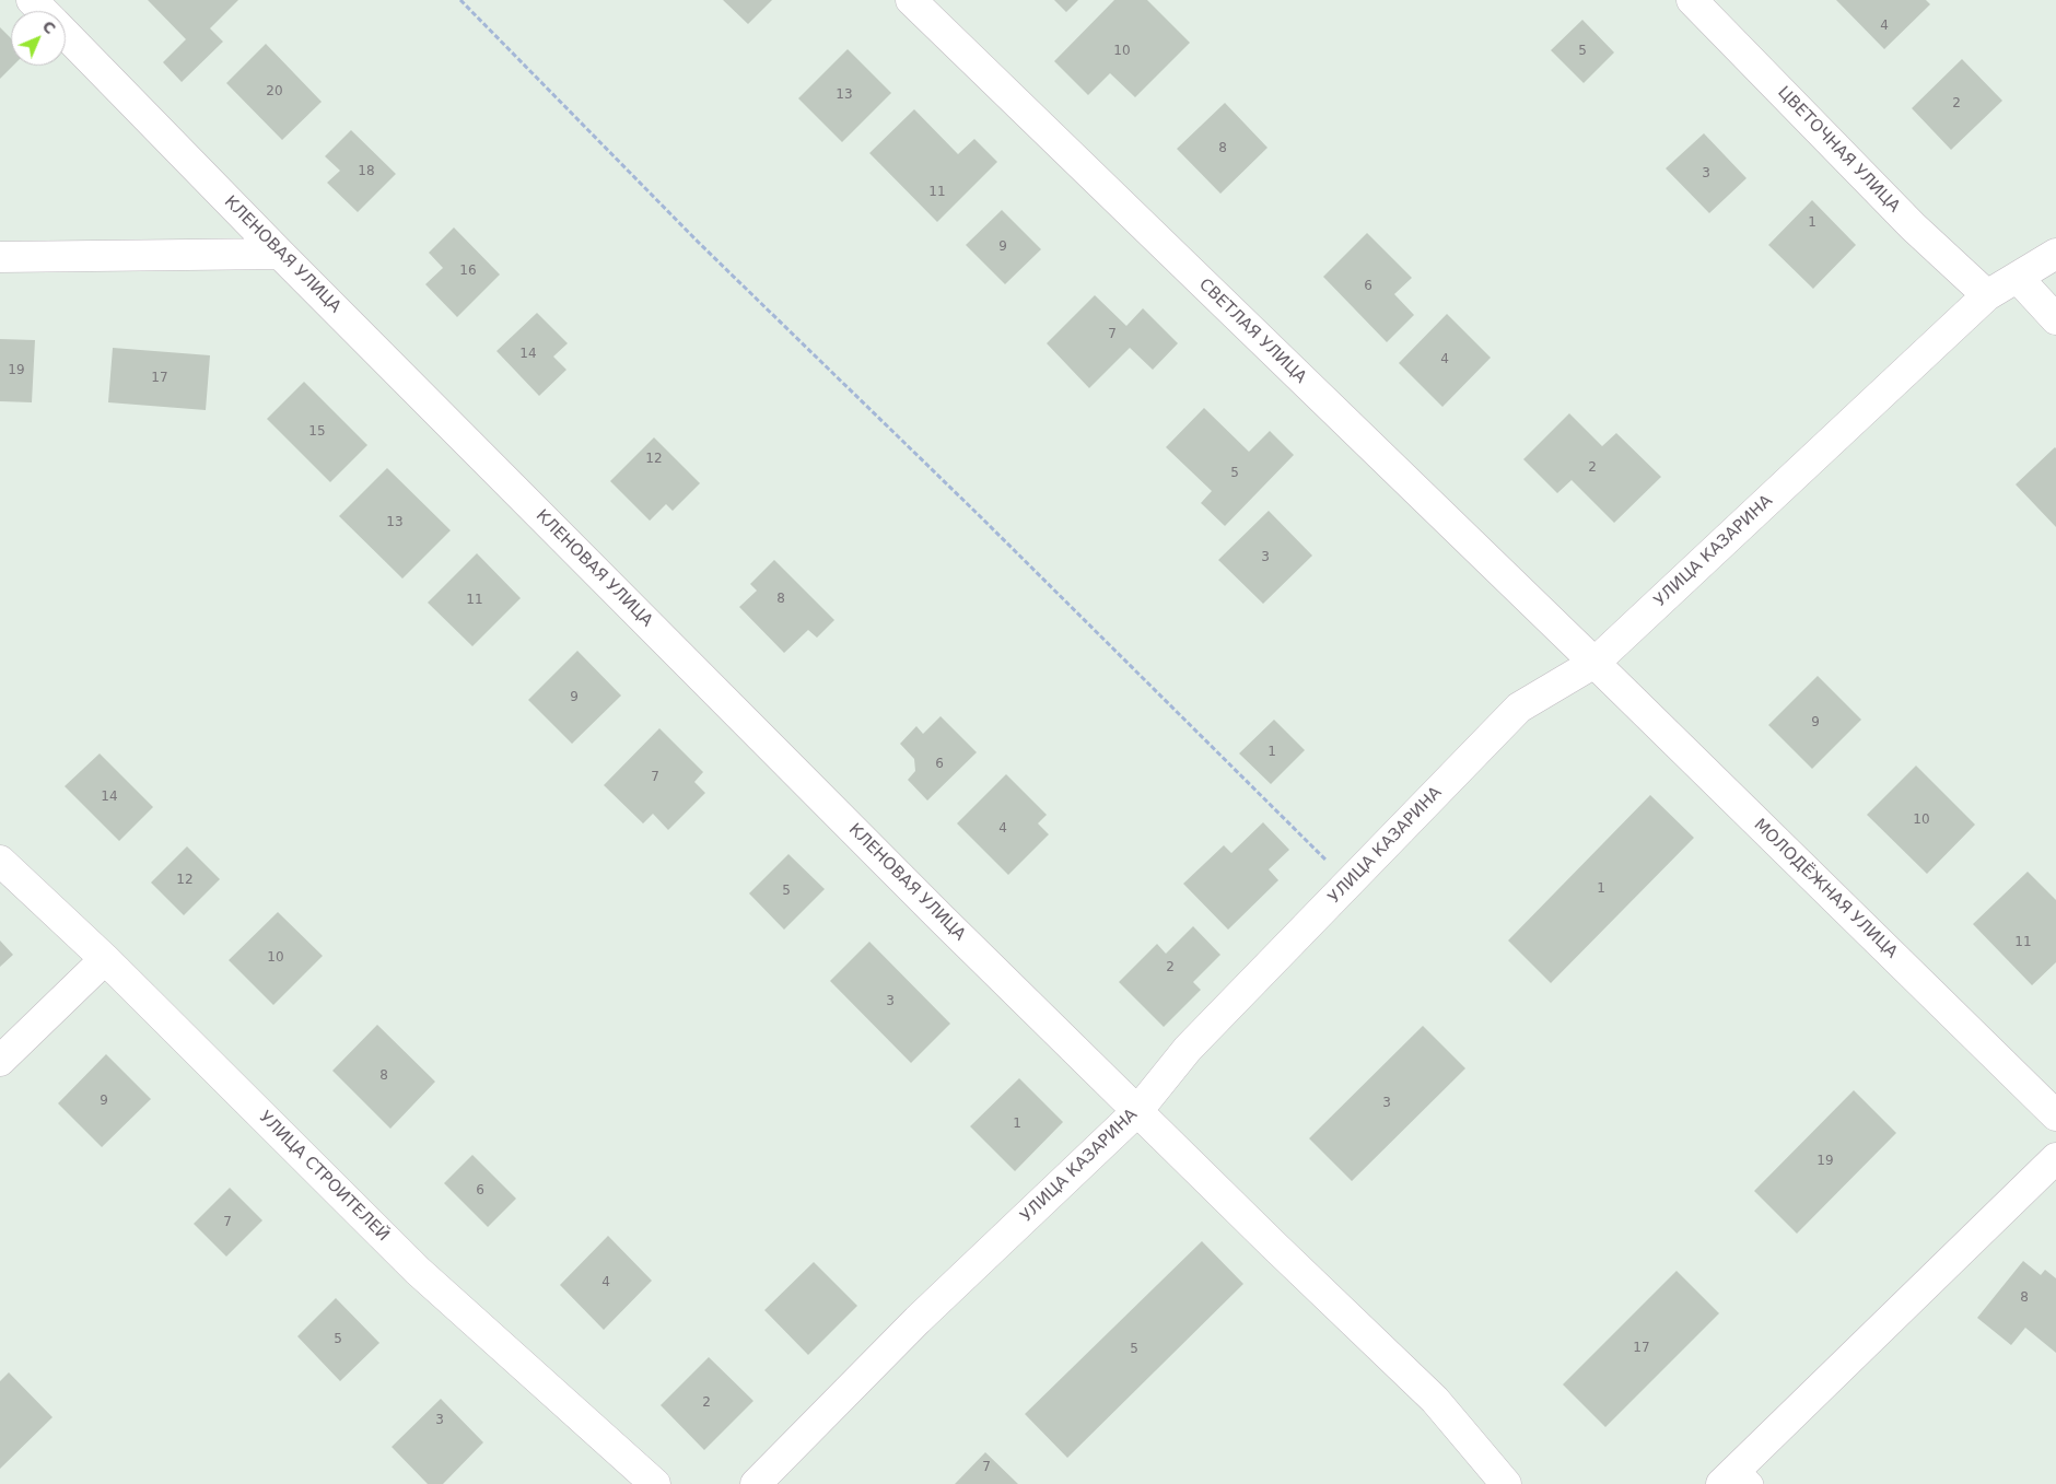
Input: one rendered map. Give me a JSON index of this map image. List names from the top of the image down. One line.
{"streets":{"street":["ЦВЕТОЧНАЯ УЛИЦА","КЛЕНОВАЯ УЛИЦА","СВЕТЛАЯ УЛИЦА","УЛИЦА КАЗАРИНА","МОЛОДЁЖНАЯ УЛИЦА","УЛИЦА СТРОИТЕЛЕЙ"]},"crossings":[["ЦВЕТОЧНАЯ УЛИЦА","УЛИЦА КАЗАРИНА"],["КЛЕНОВАЯ УЛИЦА","УЛИЦА КАЗАРИНА"],["СВЕТЛАЯ УЛИЦА","УЛИЦА КАЗАРИНА"],["СВЕТЛАЯ УЛИЦА","МОЛОДЁЖНАЯ УЛИЦА"],["УЛИЦА КАЗАРИНА","МОЛОДЁЖНАЯ УЛИЦА"]],"house_numbers":["4","10","5","20","13","2","8","18","3","11","1","9","16","6","7","14","4","19","17","15","12","2","5","13","3","8","11","9","9","1","6","7","14","10","4","12","1","5","11","10","2","3","8","9","3","1","19","6","7","4","8","5","17","5","2","3","7"],"north":"top right"}
